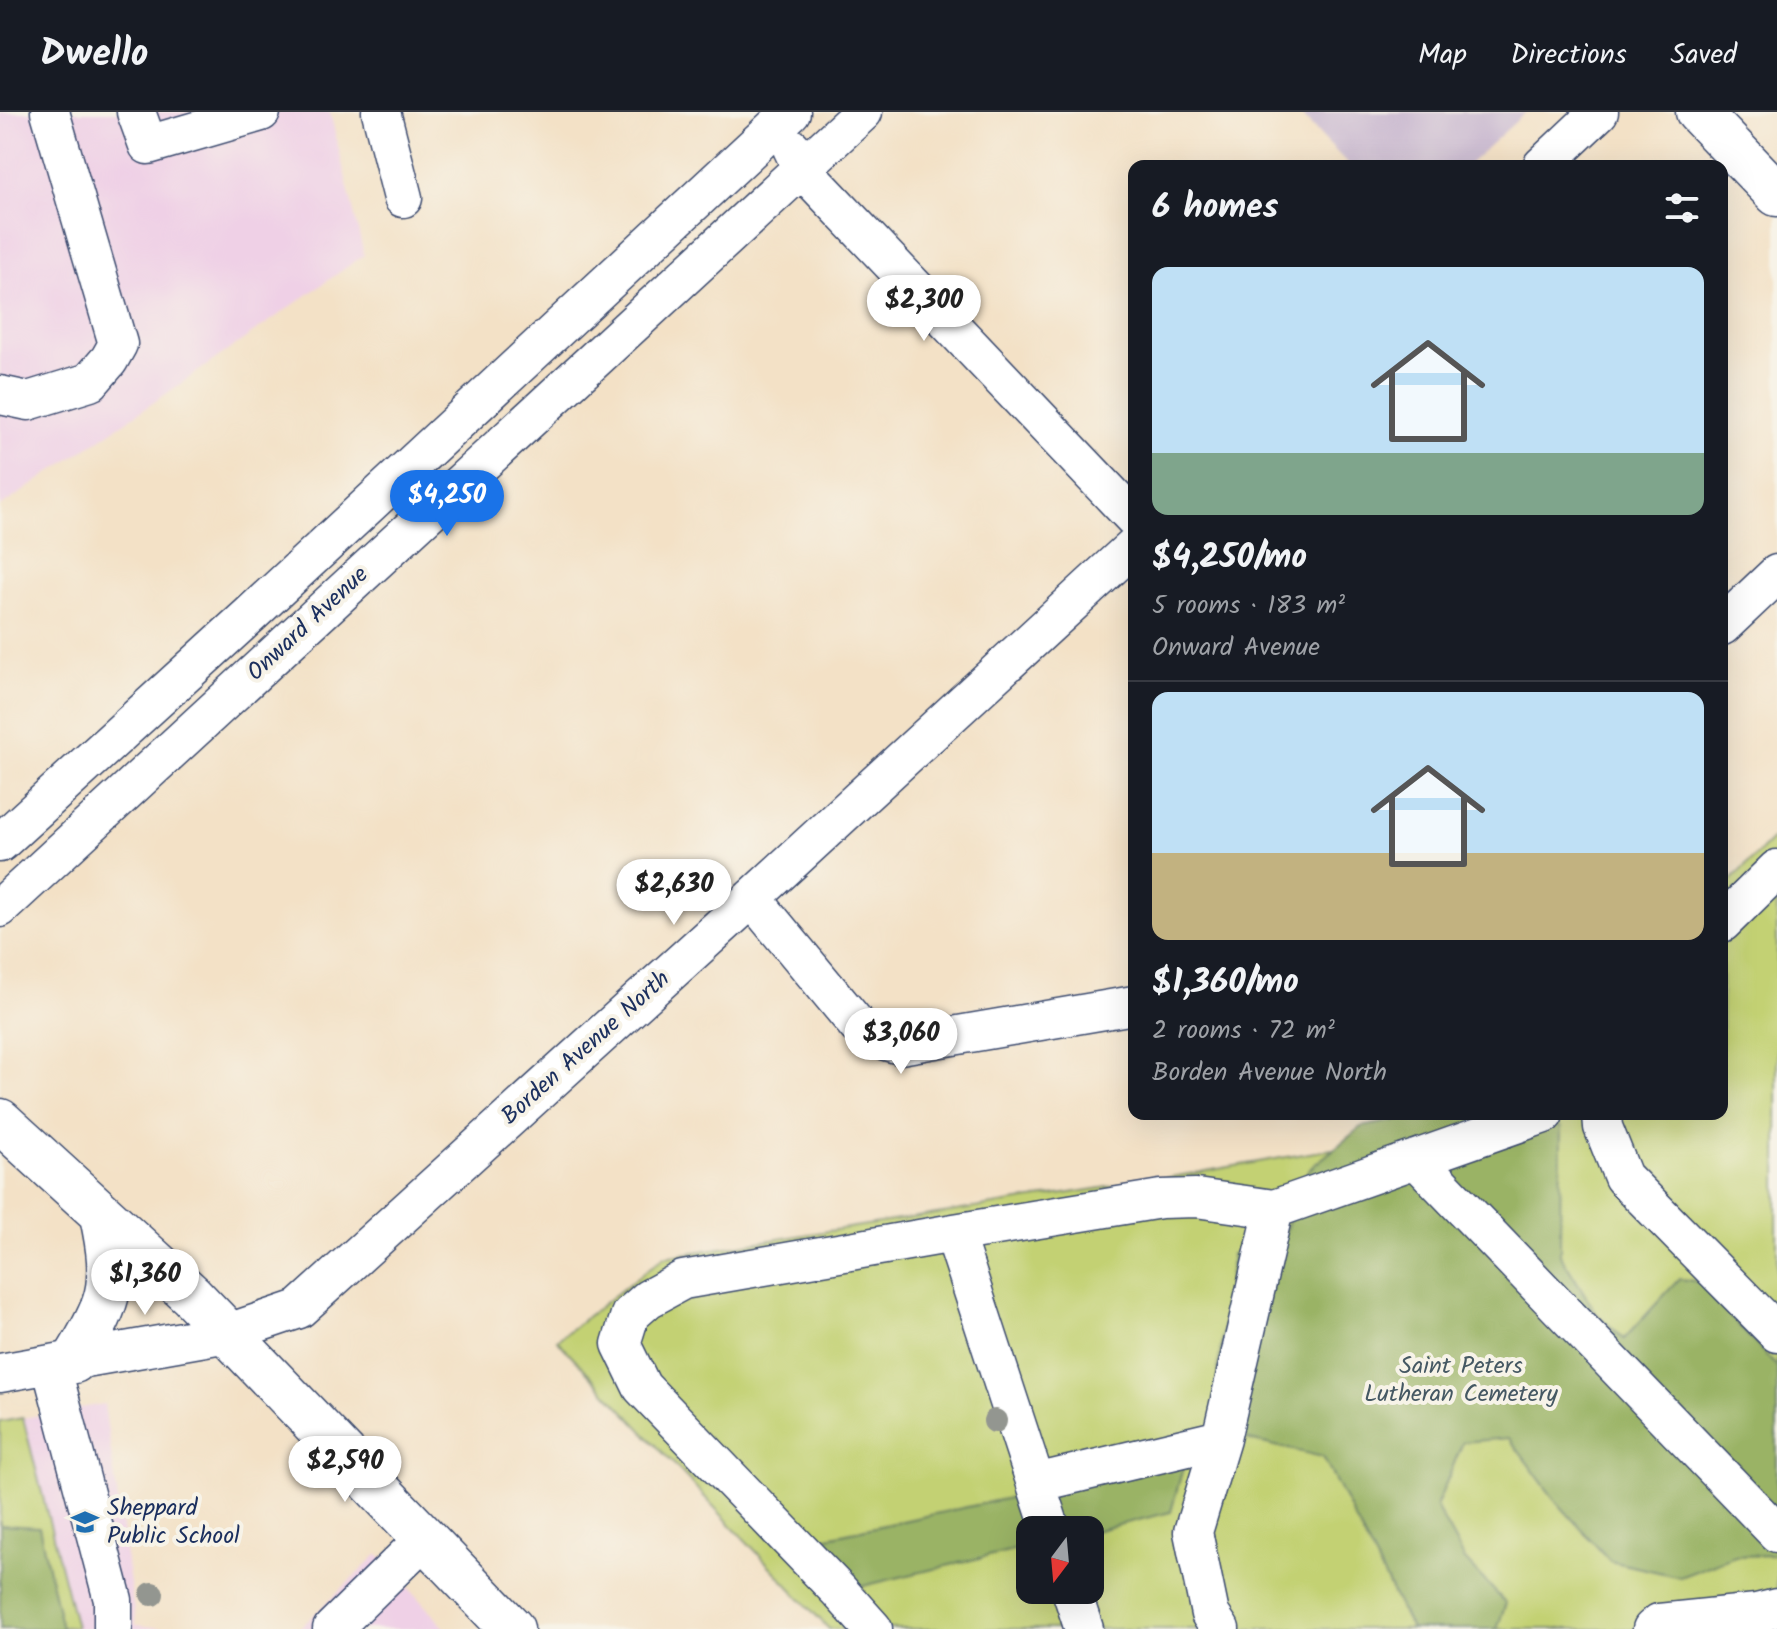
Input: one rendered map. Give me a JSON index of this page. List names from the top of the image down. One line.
{"streets":{"street":["Onward Avenue","Borden Avenue North"]},"parks":["Saint Peters Lutheran Cemetery"],"places":{"school or university":["Sheppard Public School"]},"north":"bottom","page":{"header":"Dwello","nav":["Map","Directions","Saved"],"heading":"6 homes","list":[{"name":"$4,250/mo","note":"5 rooms · 183 m² · Onward Avenue"},{"name":"$1,360/mo","note":"2 rooms · 72 m² · Borden Avenue North"}],"price":["$2,300","$4,250","$2,630","$3,060","$1,360","$2,590"]}}
